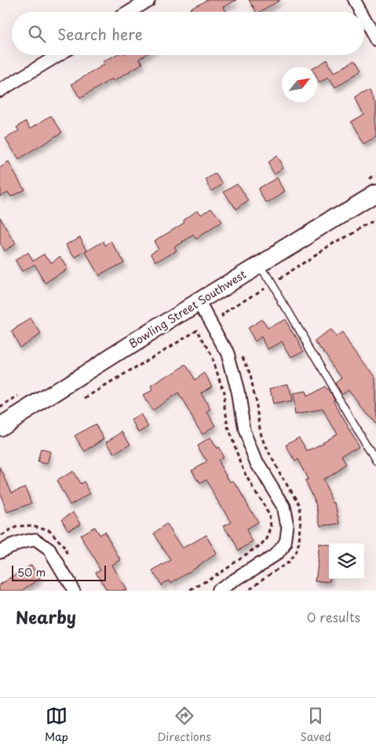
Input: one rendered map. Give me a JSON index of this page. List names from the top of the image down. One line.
{"streets":{"main road":["Bowling Street Southwest"]},"scale_bar":"50 m","north":"top right","page":{"search":"Search here","scale":"50 m","heading":["Nearby","0 results"],"nav":["Map","Directions","Saved"]}}
